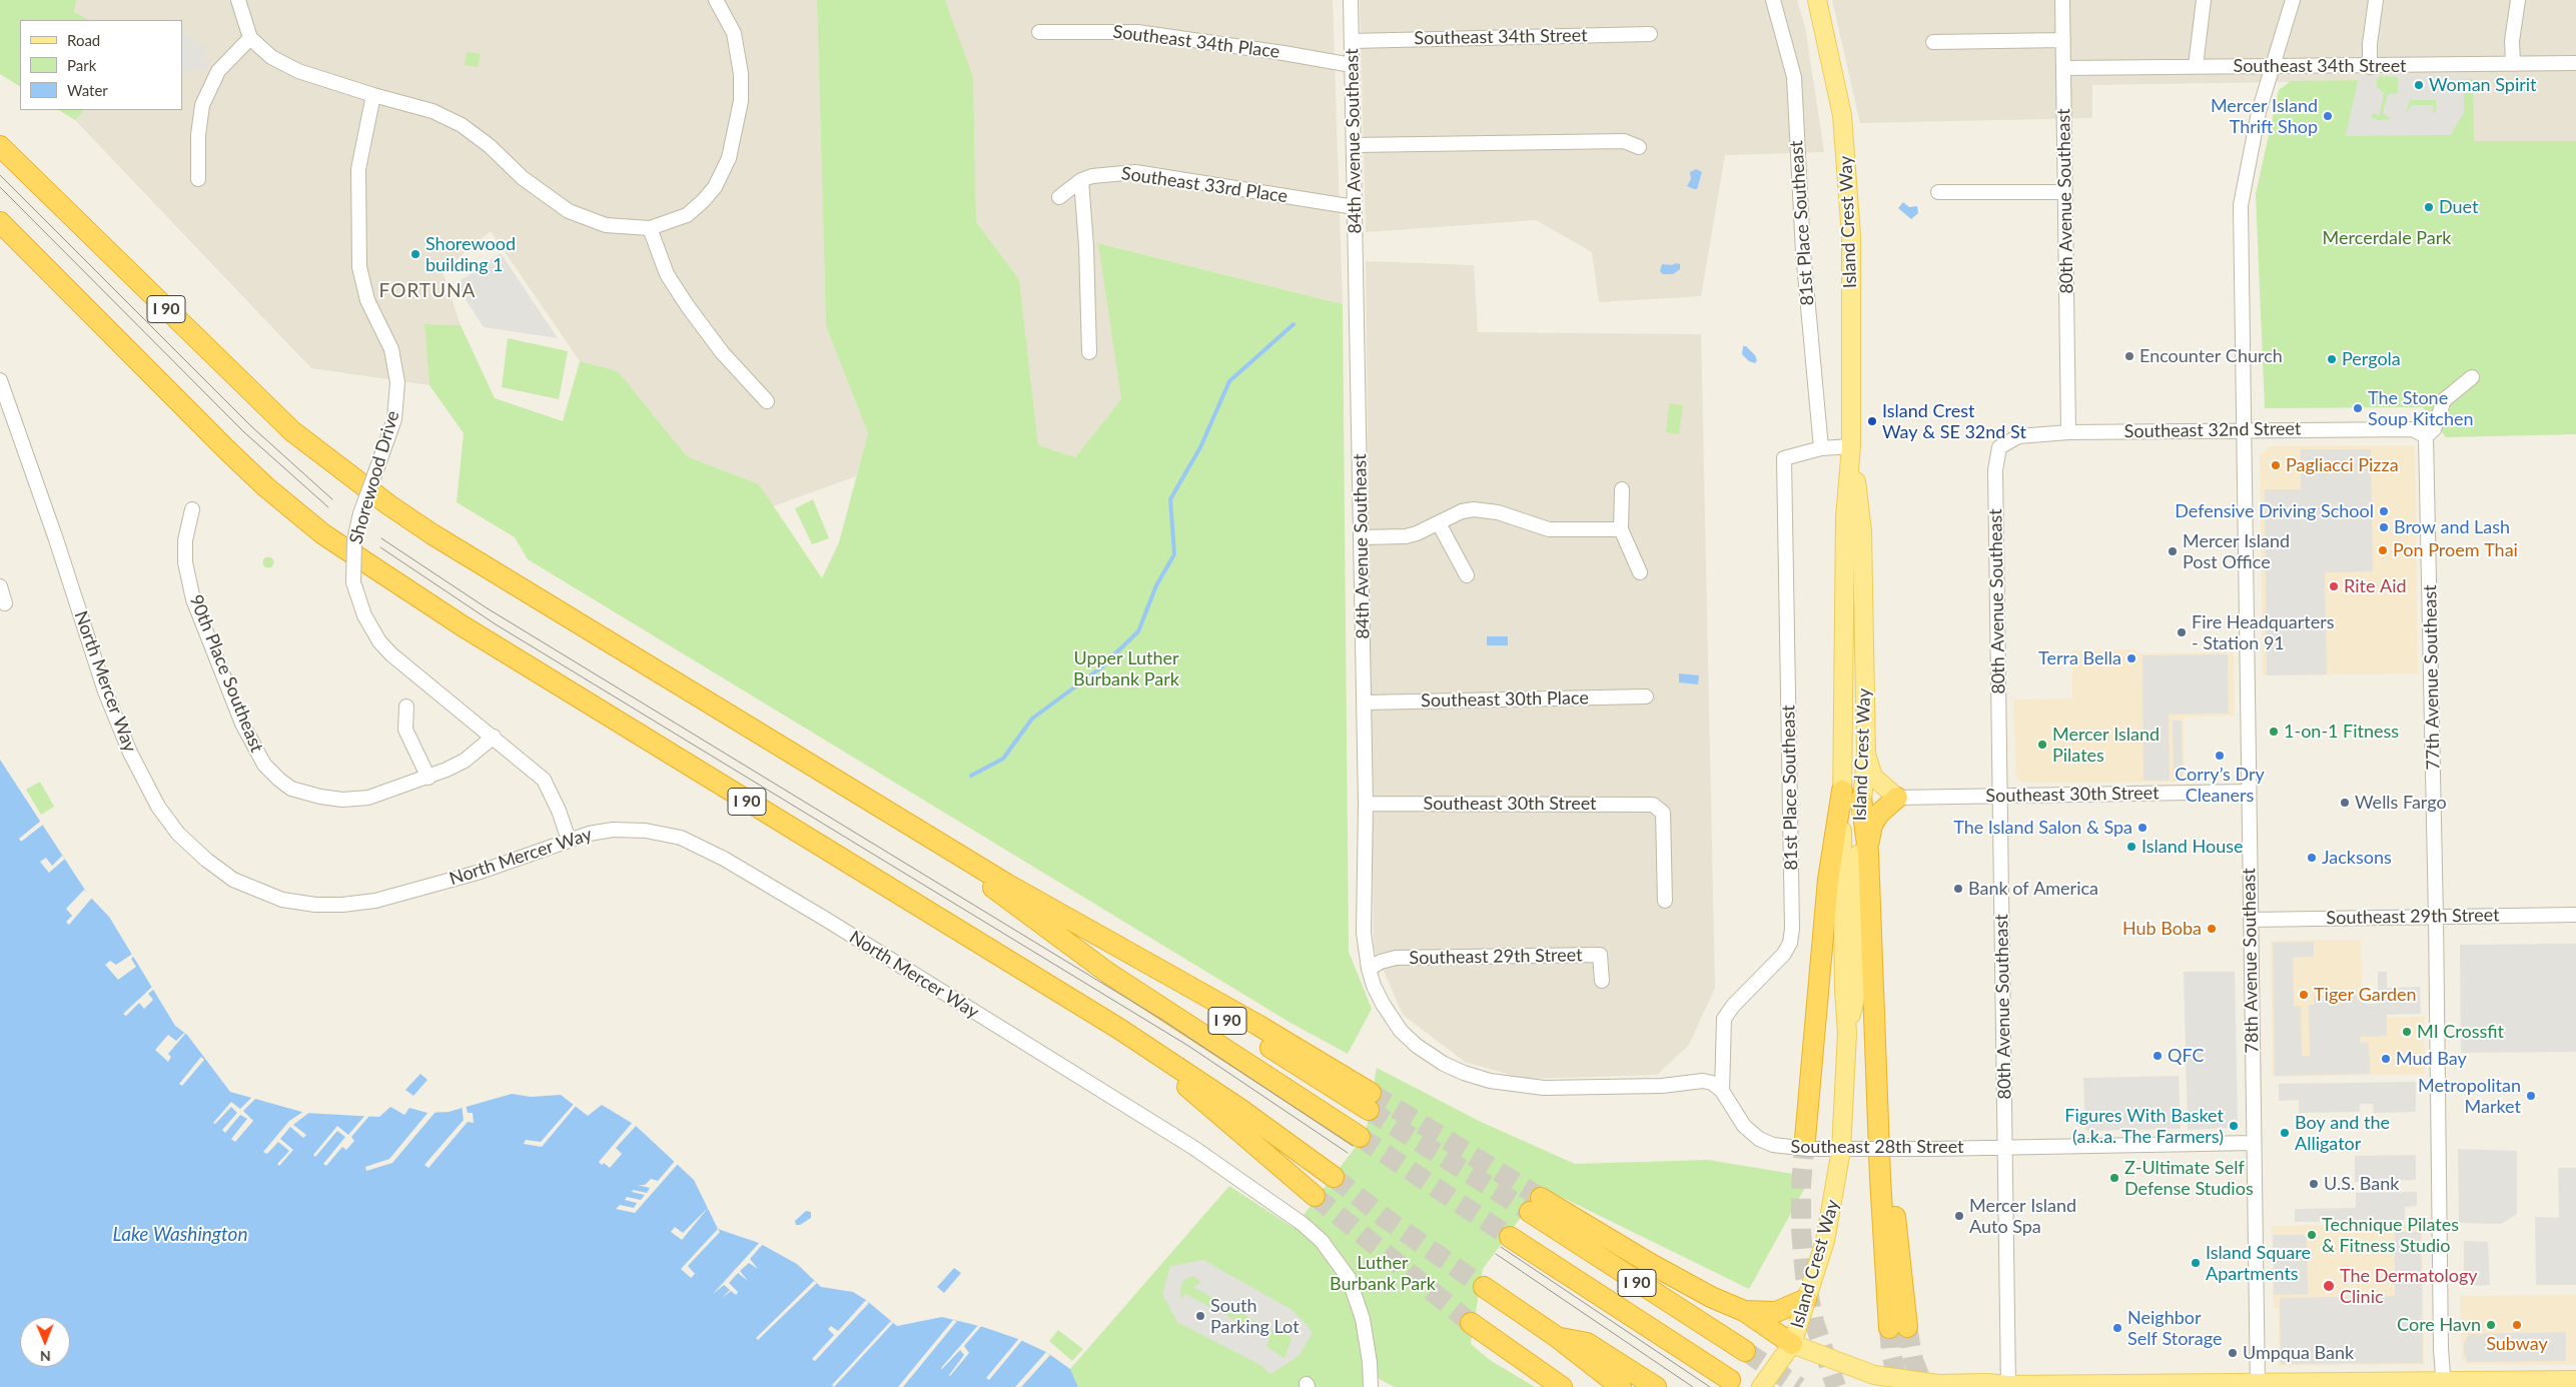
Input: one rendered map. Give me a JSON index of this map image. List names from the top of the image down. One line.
{"streets":{"highway":["I 90"],"main road":["Island Crest Way"],"street":["Southeast 34th Street","Southeast 34th Place","84th Avenue Southeast","Southeast 33rd Place","80th Avenue Southeast","81st Place Southeast","Southeast 32nd Street","Shorewood Drive","90th Place Southeast","77th Avenue Southeast","North Mercer Way","Southeast 30th Place","Southeast 30th Street","Southeast 29th Street","78th Avenue Southeast","Southeast 28th Street"]},"crossings":[["Southeast 34th Street","84th Avenue Southeast"],["Southeast 34th Street","80th Avenue Southeast"],["Southeast 34th Street","78th Avenue Southeast"],["Southeast 34th Place","84th Avenue Southeast"],["84th Avenue Southeast","Southeast 33rd Place"],["84th Avenue Southeast","81st Place Southeast"],["84th Avenue Southeast","Southeast 30th Place"],["84th Avenue Southeast","Southeast 30th Street"],["84th Avenue Southeast","Southeast 29th Street"],["84th Avenue Southeast","Southeast 28th Street"],["80th Avenue Southeast","Southeast 32nd Street"],["80th Avenue Southeast","Southeast 30th Street"],["80th Avenue Southeast","Southeast 28th Street"],["Island Crest Way","Southeast 28th Street"],["81st Place Southeast","Southeast 28th Street"],["Southeast 32nd Street","77th Avenue Southeast"],["Southeast 32nd Street","78th Avenue Southeast"],["Shorewood Drive","90th Place Southeast"],["Shorewood Drive","North Mercer Way"],["77th Avenue Southeast","Southeast 29th Street"],["Southeast 30th Street","78th Avenue Southeast"],["Southeast 29th Street","78th Avenue Southeast"],["78th Avenue Southeast","Southeast 28th Street"]],"districts":["FORTUNA"],"water":["Lake Washington"],"parks":["Mercerdale Park","Upper Luther Burbank Park","Luther Burbank Park"],"places":["Woman Spirit","Mercer Island Thrift Shop","Duet","Shorewood building 1","Encounter Church","Pergola","The Stone Soup Kitchen","Island Crest Way & SE 32nd St","Pagliacci Pizza","Defensive Driving School","Brow and Lash","Pon Proem Thai","Mercer Island Post Office","Rite Aid","Fire Headquarters - Station 91","Terra Bella","1-on-1 Fitness","Mercer Island Pilates","Corry’s Dry Cleaners","Wells Fargo","The Island Salon & Spa","Island House","Jacksons","Bank of America","Hub Boba","Tiger Garden","MI Crossfit","QFC","Mud Bay","Metropolitan Market","Figures With Basket (a.k.a. The Farmers)","Boy and the Alligator","Z-Ultimate Self Defense Studios","U.S. Bank","Mercer Island Auto Spa","Technique Pilates & Fitness Studio","Island Square Apartments","The Dermatology Clinic","South Parking Lot","Core Havn","Subway","Neighbor Self Storage","Umpqua Bank"],"legend":["Road","Park","Water"],"north":"bottom"}
